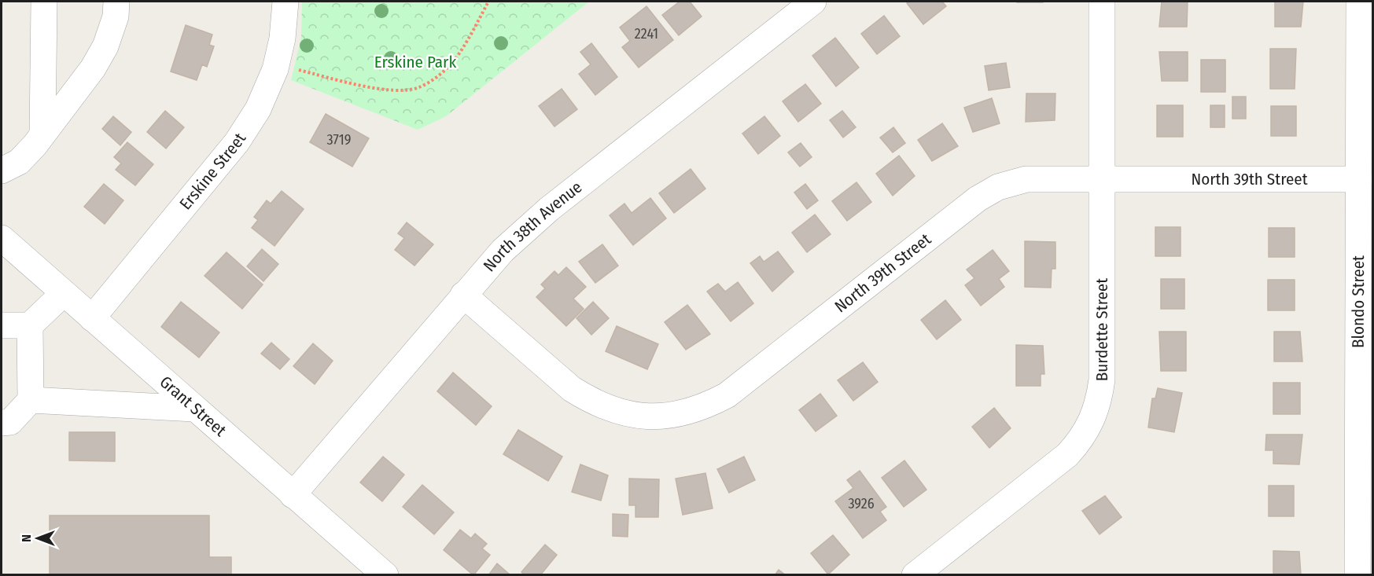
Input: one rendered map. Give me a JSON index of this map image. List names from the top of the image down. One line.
{"streets":{"street":["Erskine Street","North 39th Street","North 38th Avenue","Blondo Street","Burdette Street","Grant Street"]},"crossings":[["Erskine Street","Grant Street"],["North 39th Street","North 38th Avenue"],["North 39th Street","Blondo Street"],["North 39th Street","Burdette Street"],["North 38th Avenue","Grant Street"]],"parks":["Erskine Park"],"house_numbers":["2241","3719","3926"],"north":"left"}
